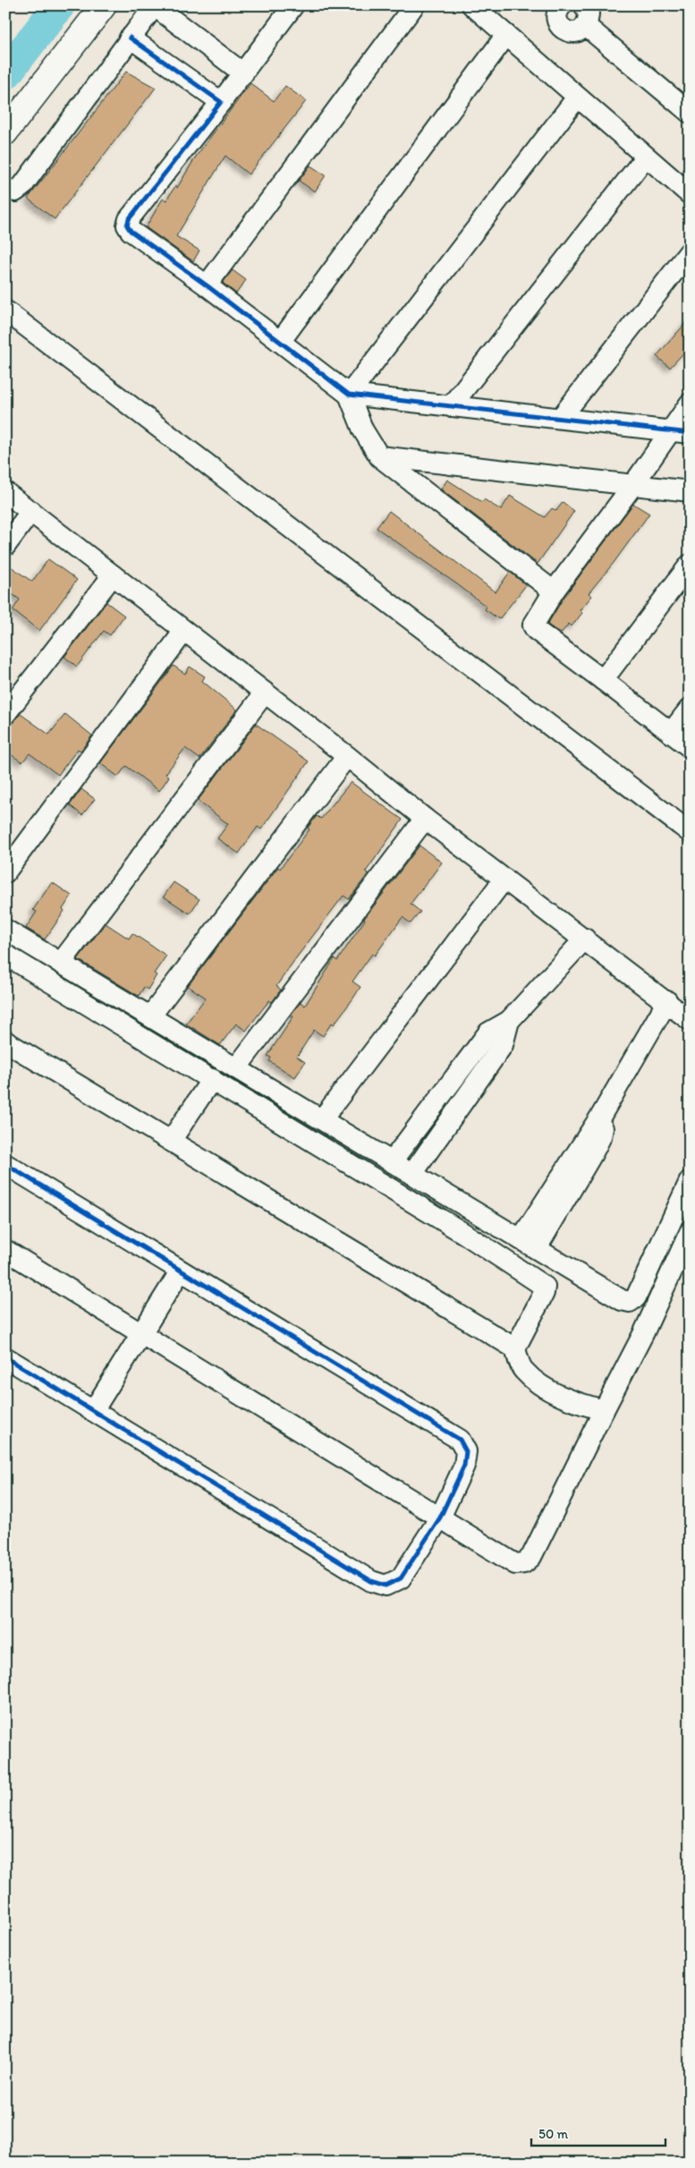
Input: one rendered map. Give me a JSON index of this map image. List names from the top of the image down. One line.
{"scale_bar":"50 m"}
